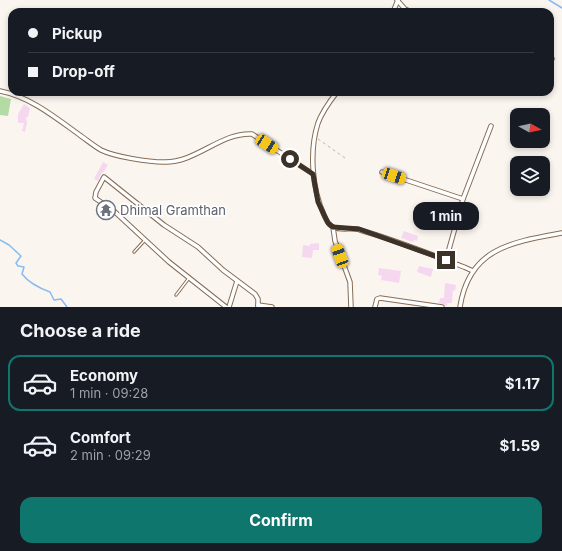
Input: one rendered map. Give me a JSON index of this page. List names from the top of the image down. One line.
{"places":{"temple":["Dhimal Gramthan"]},"north":"right","page":{"banner":["Pickup","Drop-off"],"bubble":"1 min","heading":"Choose a ride","list":[{"name":"Economy","note":"1 min · 09:28","value":"$1.17"},{"name":"Comfort","note":"2 min · 09:29","value":"$1.59"}],"buttons":"Confirm"}}
